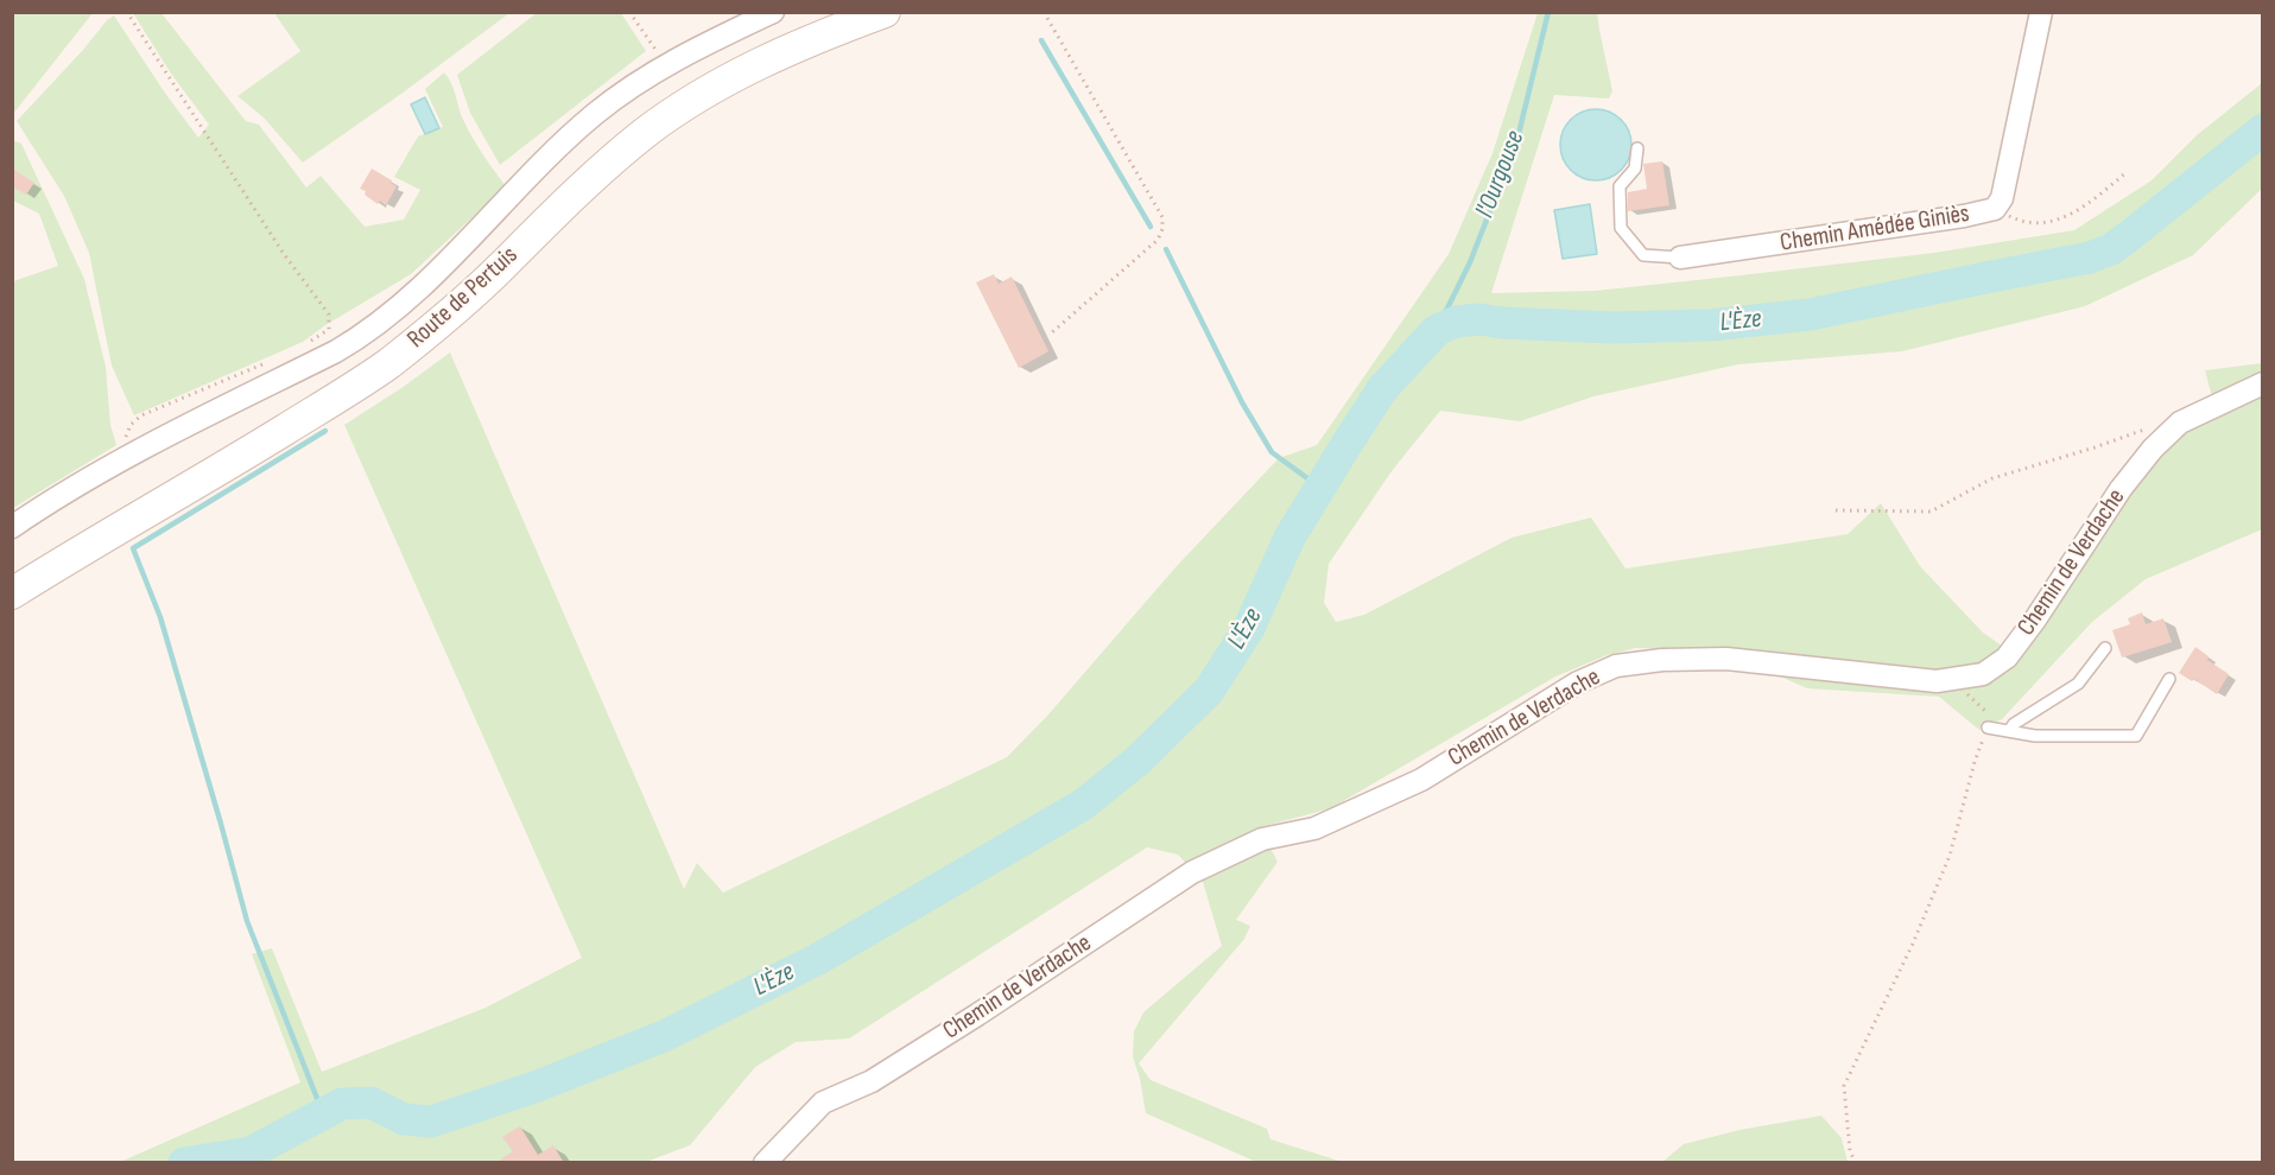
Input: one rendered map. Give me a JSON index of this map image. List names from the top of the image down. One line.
{"streets":{"main road":["Route de Pertuis"],"street":["Chemin Amédée Giniès","Chemin de Verdache"]},"water":["l'Ourgouse","L'Èze"]}
